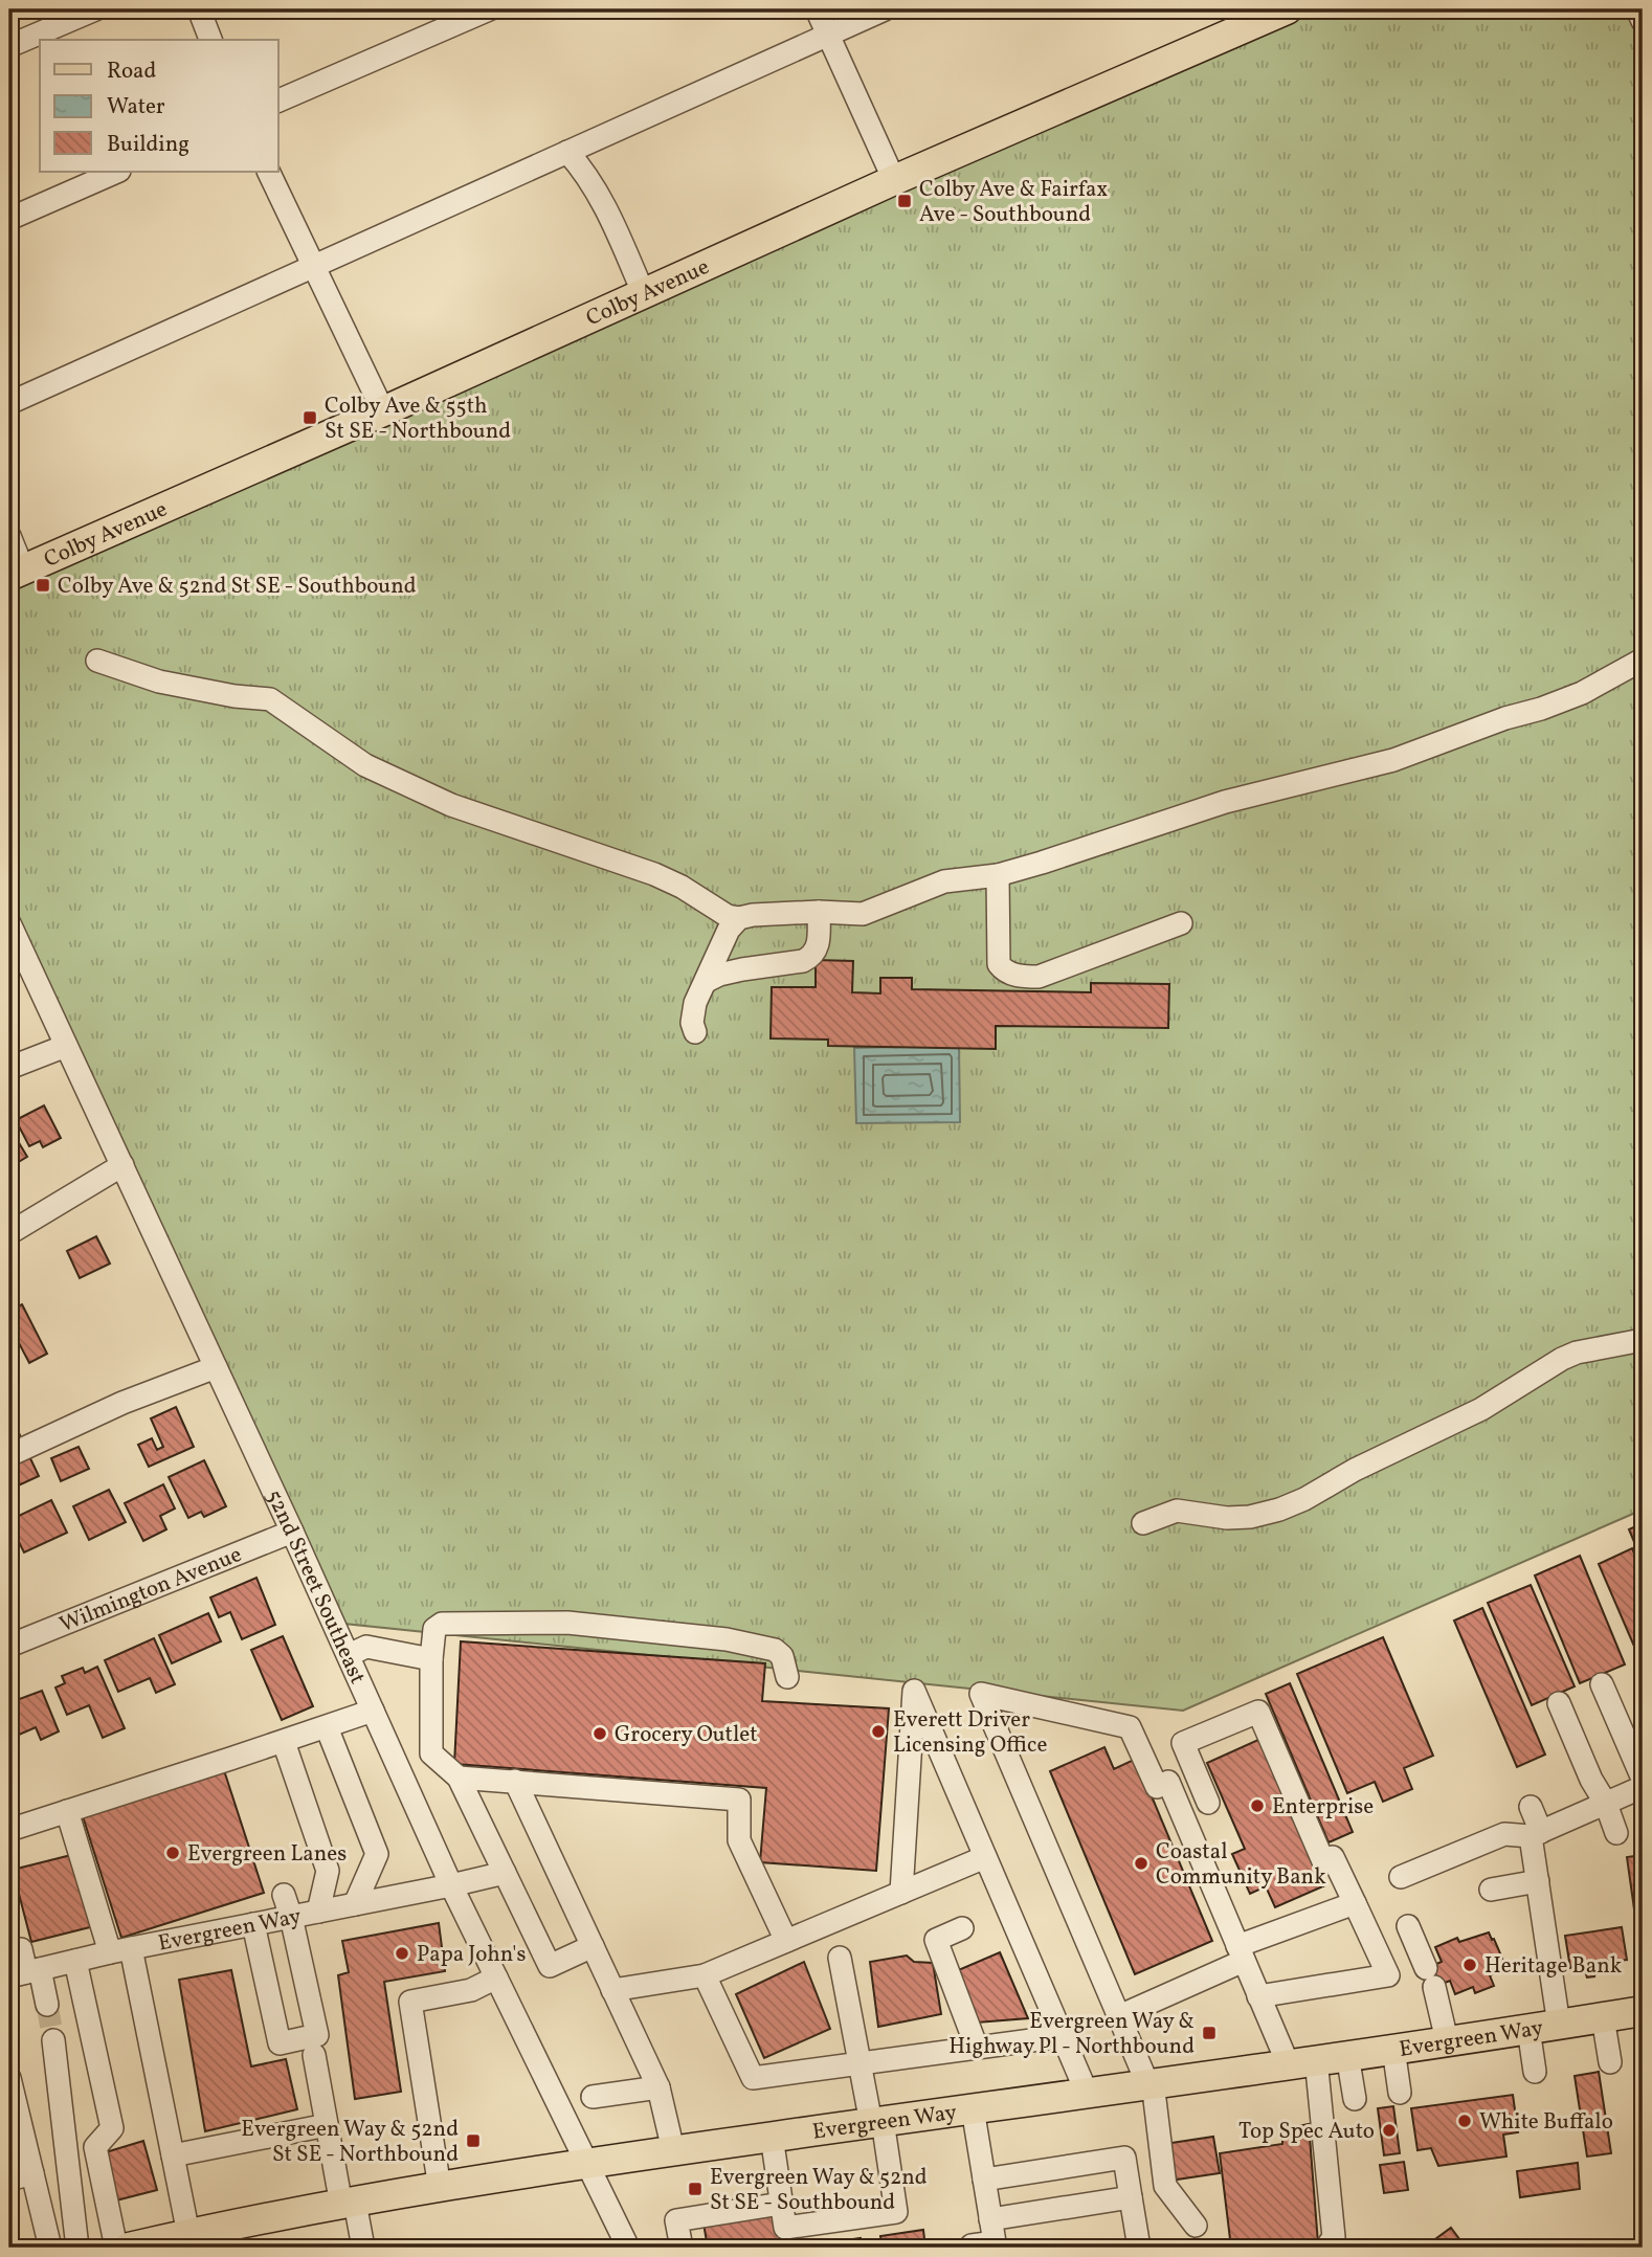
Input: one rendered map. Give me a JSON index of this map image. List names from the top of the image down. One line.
{"streets":{"main road":["Colby Avenue","Evergreen Way"],"street":["52nd Street Southeast","Wilmington Avenue"]},"crossings":[["52nd Street Southeast","Wilmington Avenue"],["52nd Street Southeast","Evergreen Way"]],"places":{"transit":["Colby Ave & Fairfax Ave - Southbound","Colby Ave & 55th St SE - Northbound","Colby Ave & 52nd St SE - Southbound","Evergreen Way & Highway Pl - Northbound","Evergreen Way & 52nd St SE - Northbound","Evergreen Way & 52nd St SE - Southbound"],"other":["Everett Driver Licensing Office","Grocery Outlet","Enterprise","Evergreen Lanes","Coastal Community Bank","Papa John's","Heritage Bank","White Buffalo","Top Spec Auto"]},"legend":["Road","Water","Building"]}
